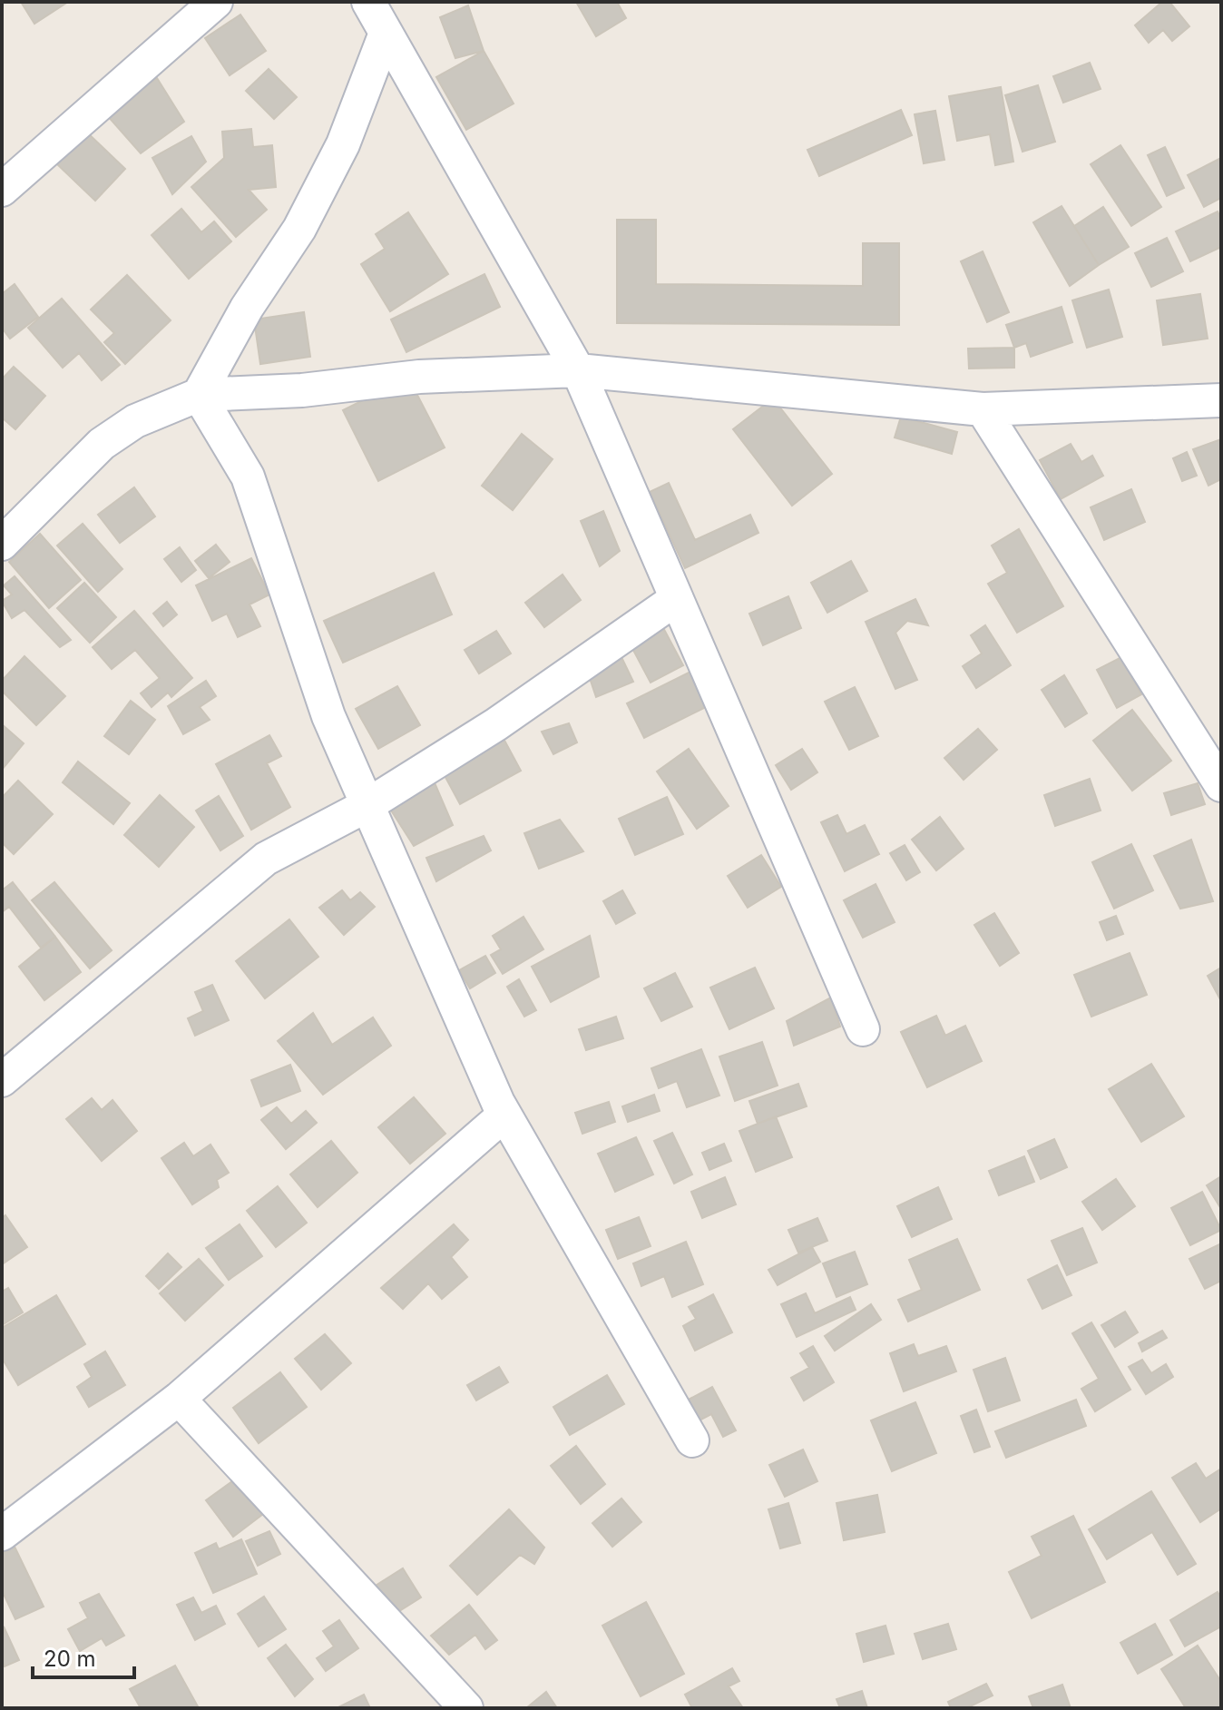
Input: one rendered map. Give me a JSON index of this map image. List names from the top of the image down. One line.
{"scale_bar":"20 m"}
